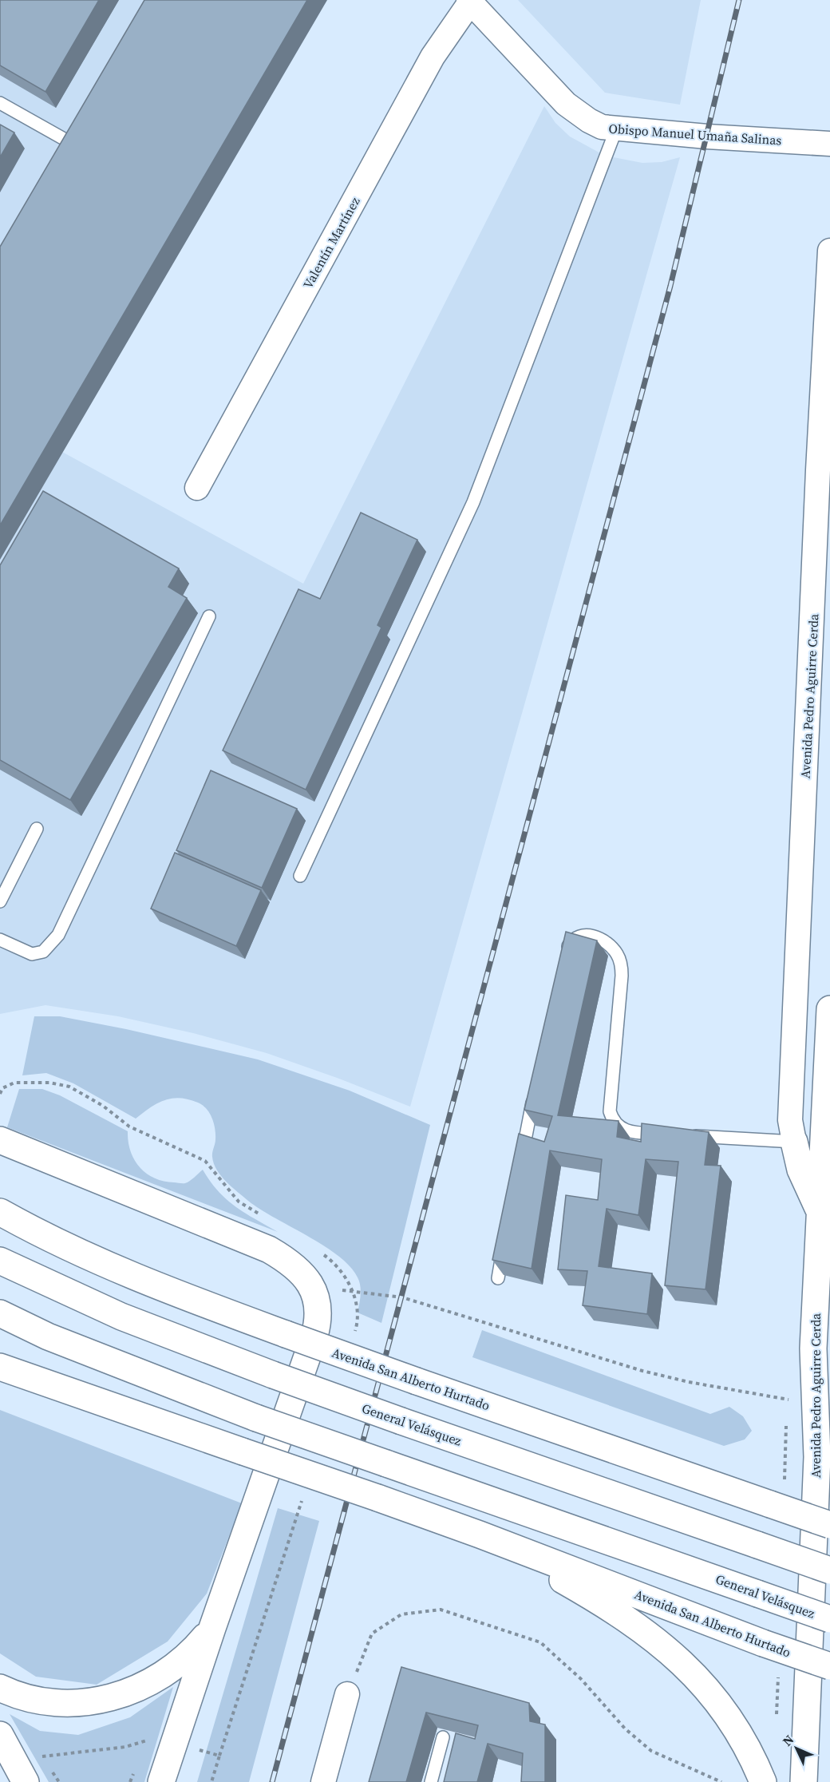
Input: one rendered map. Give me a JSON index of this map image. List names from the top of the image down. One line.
{"streets":{"main road":["Avenida Pedro Aguirre Cerda","Avenida San Alberto Hurtado","General Velásquez"],"street":["Obispo Manuel Umaña Salinas","Valentín Martínez"]},"crossings":[["Obispo Manuel Umaña Salinas","Valentín Martínez"]],"north":"top left"}
